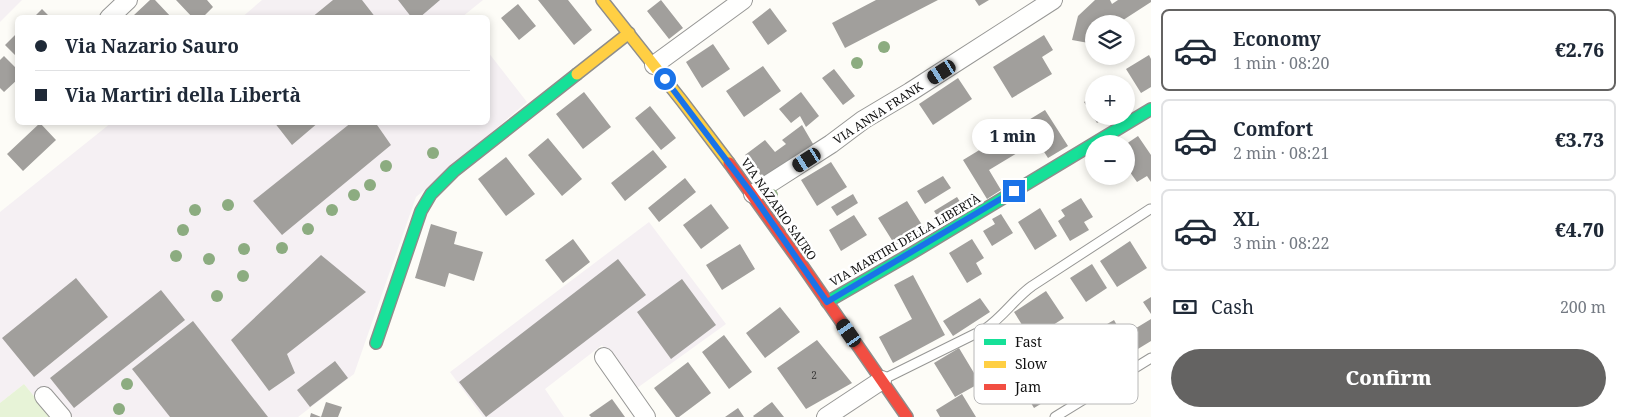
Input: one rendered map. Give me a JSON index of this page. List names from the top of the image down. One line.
{"streets":{"street":["VIA ANNA FRANK","VIA NAZARIO SAURO","VIA MARTIRI DELLA LIBERTÀ"]},"crossings":[["VIA ANNA FRANK","VIA NAZARIO SAURO"],["VIA NAZARIO SAURO","VIA MARTIRI DELLA LIBERTÀ"]],"house_numbers":["2"],"legend":["Fast","Slow","Jam"],"page":{"list":[{"name":"Economy","note":"1 min · 08:20","value":"€2.76"},{"name":"Comfort","note":"2 min · 08:21","value":"€3.73"},{"name":"XL","note":"3 min · 08:22","value":"€4.70"}],"map_buttons":["+","−"],"banner":["Via Nazario Sauro","Via Martiri della Libertà"],"bubble":"1 min","pay":["Cash","200 m"],"buttons":"Confirm"}}
